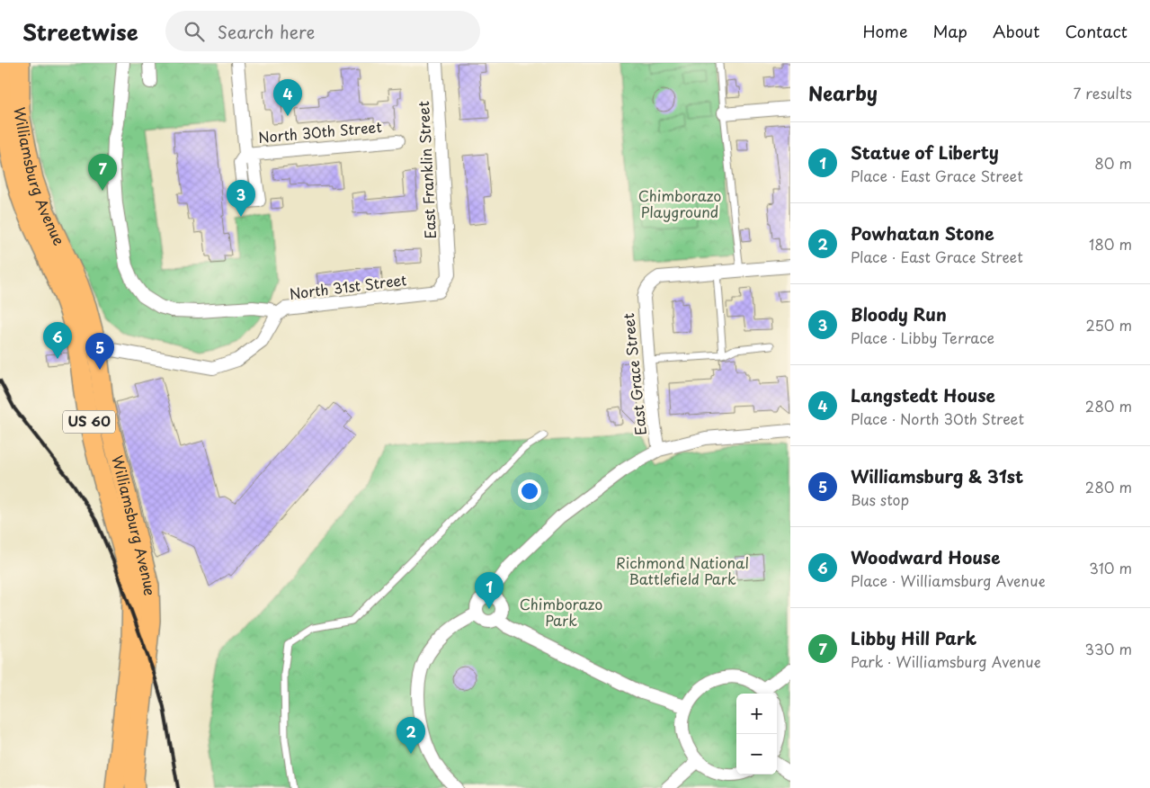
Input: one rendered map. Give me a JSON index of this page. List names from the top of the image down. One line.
{"streets":{"main road":["Williamsburg Avenue","US 60"],"street":["North 30th Street","East Franklin Street","North 31st Street","East Grace Street"]},"crossings":[["East Franklin Street","North 31st Street"],["Williamsburg Avenue","North 31st Street"]],"parks":["Chimborazo Playground","Richmond National Battlefield Park","Chimborazo Park"],"page":{"header":"Streetwise","search":"Search here","nav":["Home","Map","About","Contact"],"heading":["Nearby","7 results"],"pins":["4","7","3","6","5","1","2"],"list":[{"mark":"1","name":"Statue of Liberty","note":"Place · East Grace Street","value":"80 m"},{"mark":"2","name":"Powhatan Stone","note":"Place · East Grace Street","value":"180 m"},{"mark":"3","name":"Bloody Run","note":"Place · Libby Terrace","value":"250 m"},{"mark":"4","name":"Langstedt House","note":"Place · North 30th Street","value":"280 m"},{"mark":"5","name":"Williamsburg & 31st","note":"Bus stop","value":"280 m"},{"mark":"6","name":"Woodward House","note":"Place · Williamsburg Avenue","value":"310 m"},{"mark":"7","name":"Libby Hill Park","note":"Park · Williamsburg Avenue","value":"330 m"}],"map_buttons":["+","−"]}}
